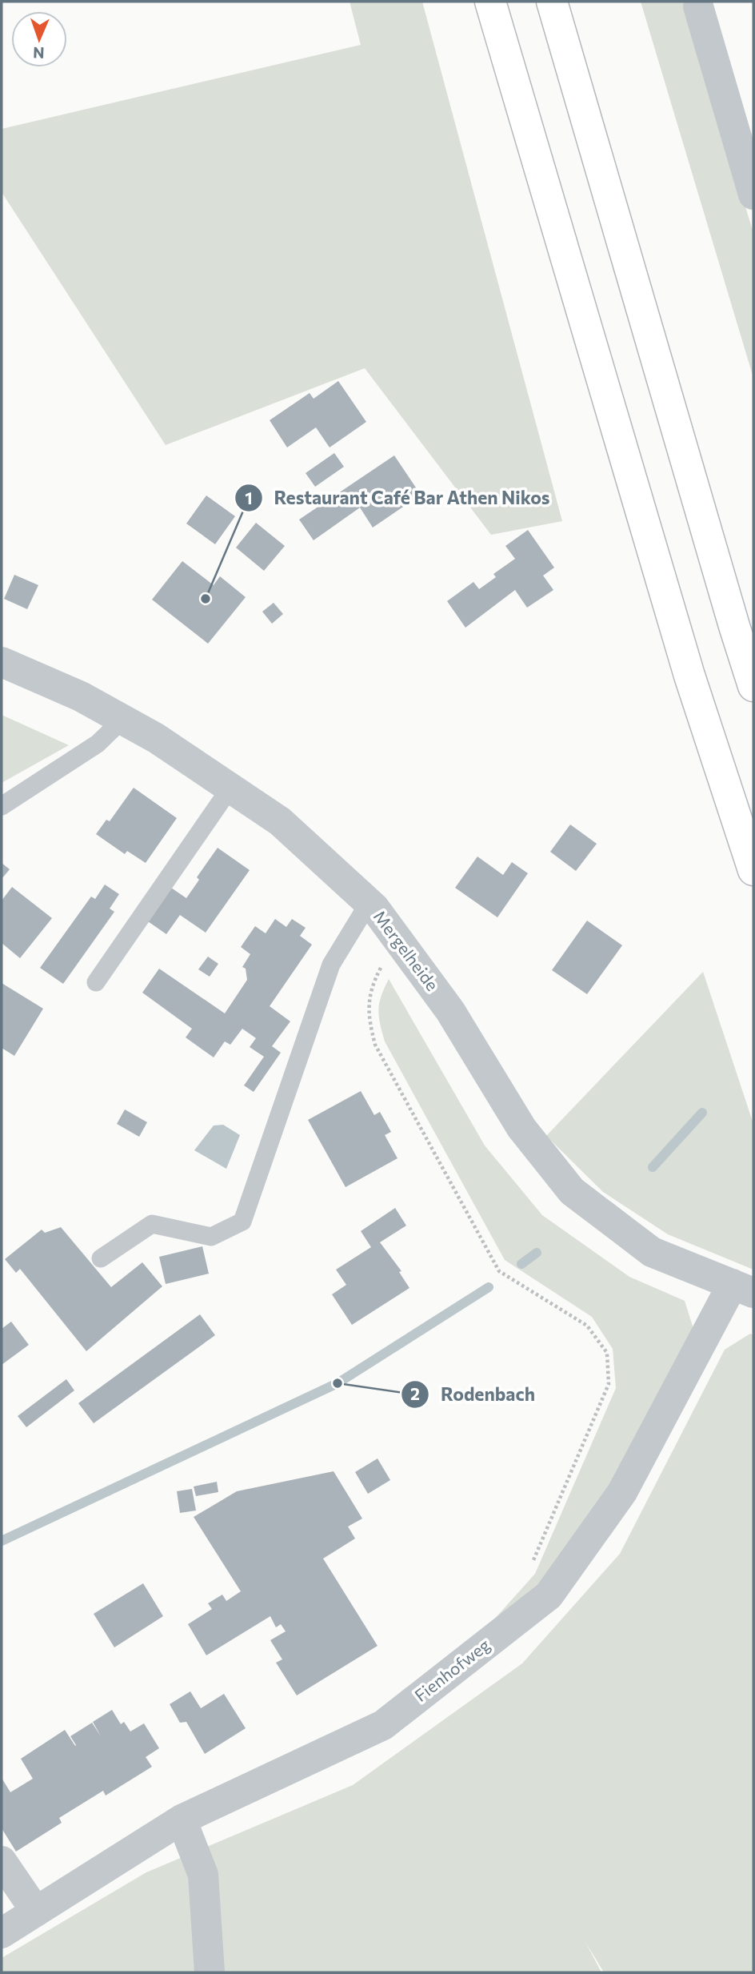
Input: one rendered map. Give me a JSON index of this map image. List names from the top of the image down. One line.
{"streets":{"street":["Mergelheide","Fienhofweg"]},"crossings":[["Mergelheide","Fienhofweg"]],"places":["Restaurant Café Bar Athen Nikos","Rodenbach"],"north":"bottom"}
